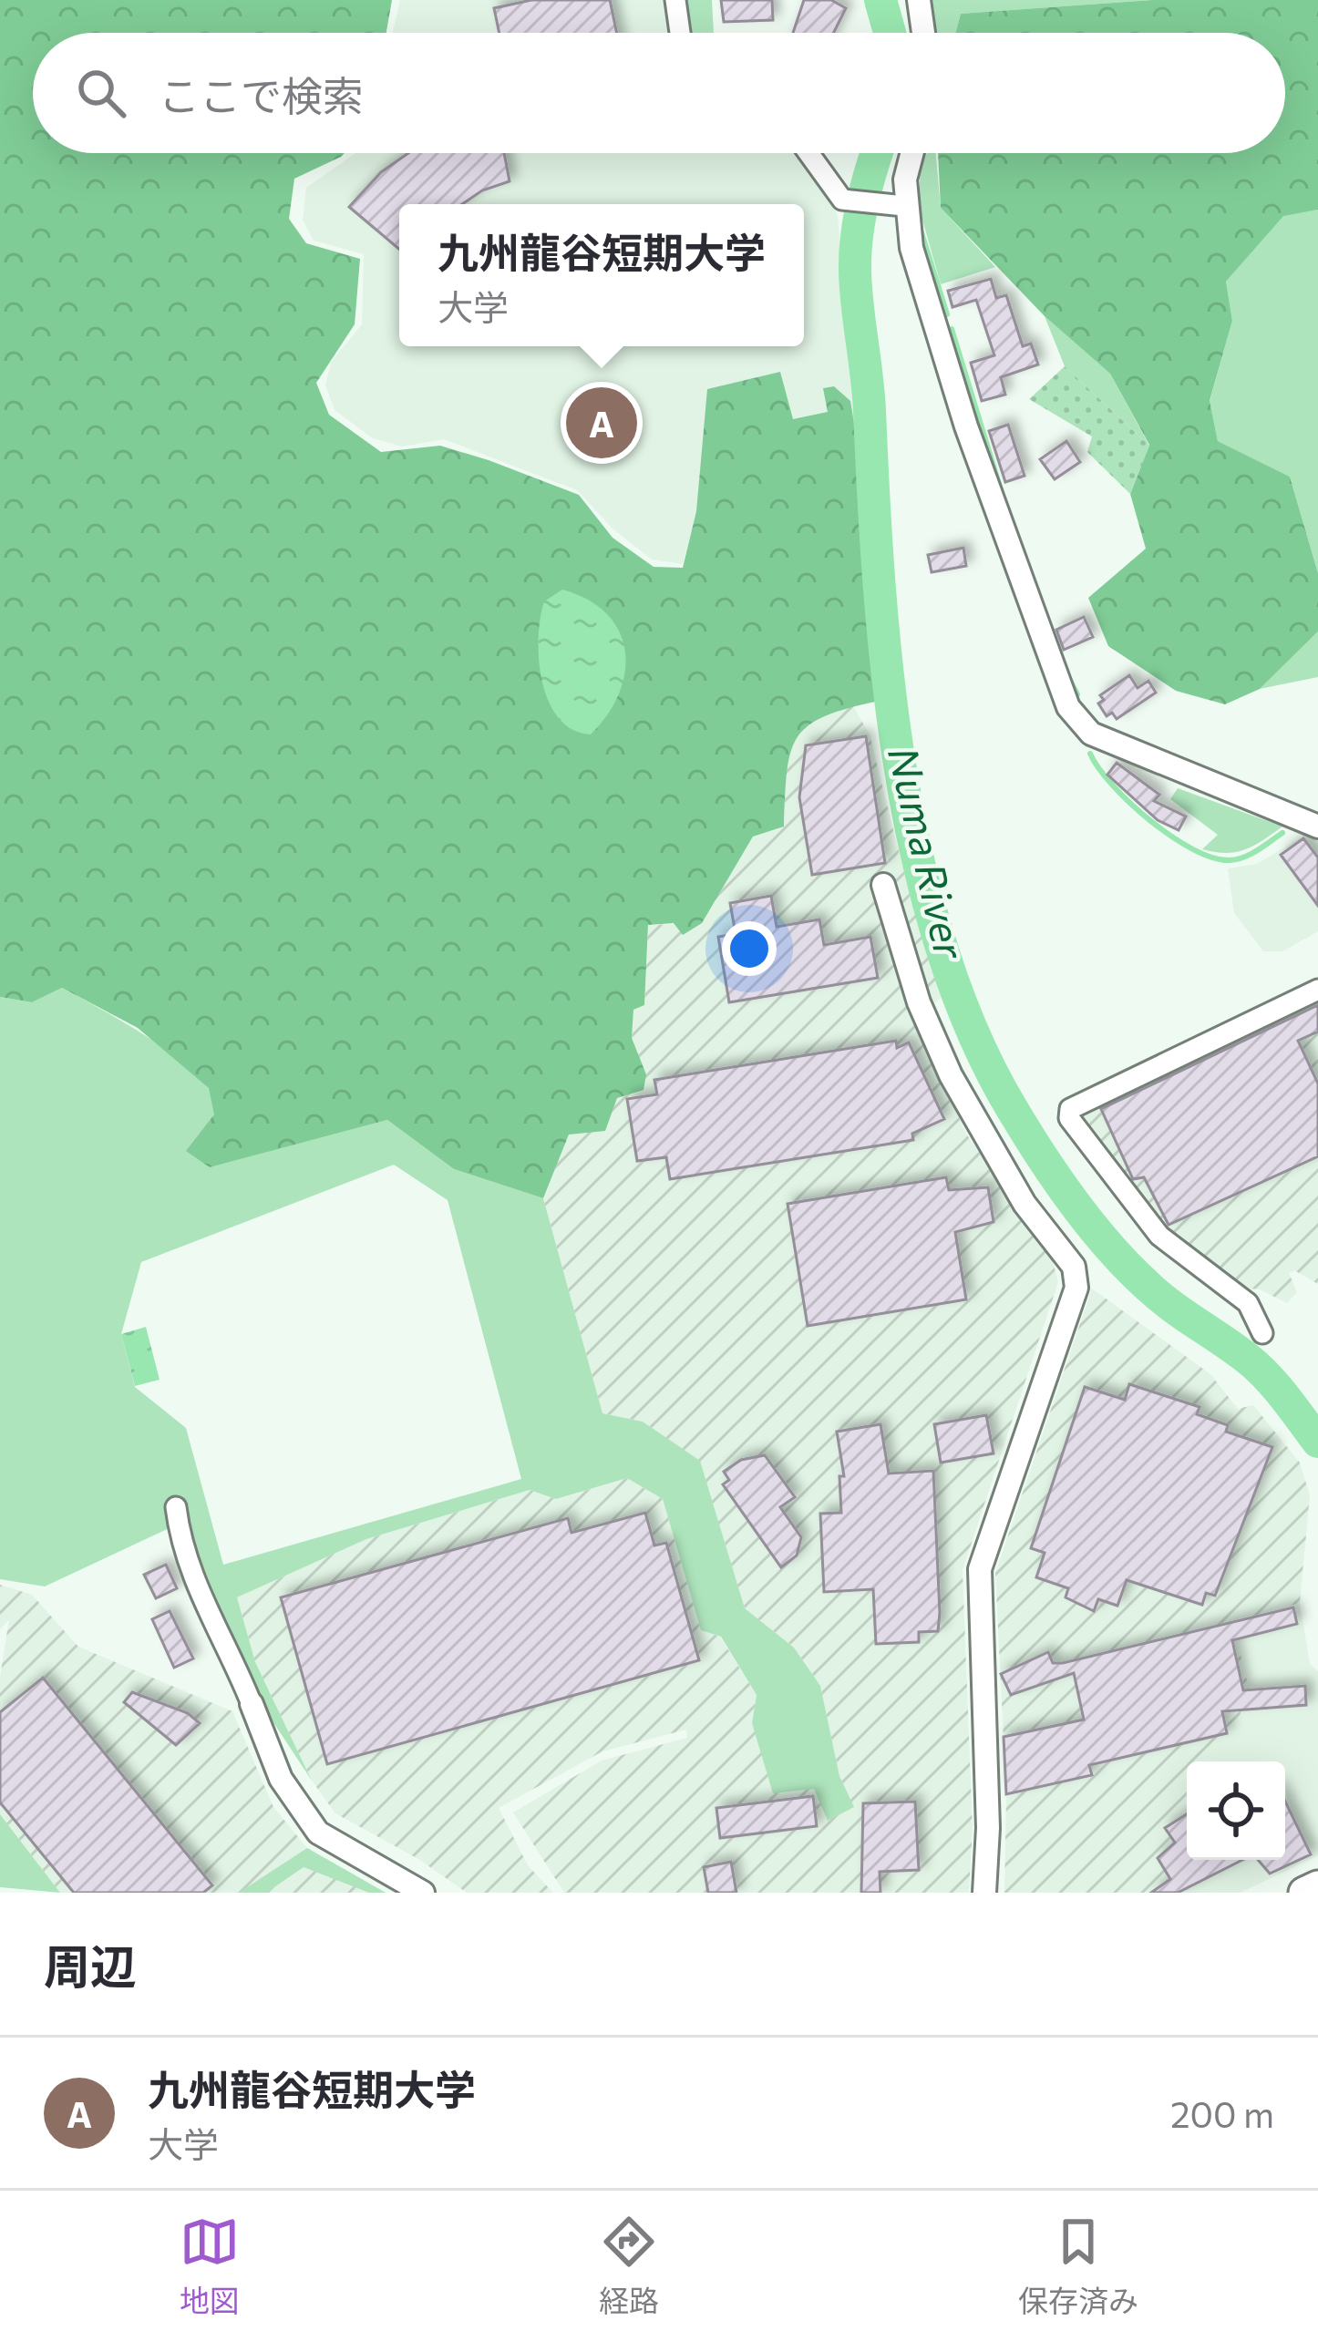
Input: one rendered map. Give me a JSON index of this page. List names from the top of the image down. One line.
{"water":["Numa River"],"page":{"search":"ここで検索","popup":["九州龍谷短期大学","大学"],"pins":"A","heading":"周辺","list":[{"mark":"A","name":"九州龍谷短期大学","note":"大学","value":"200 m"}],"nav":["地図","経路","保存済み"]}}
